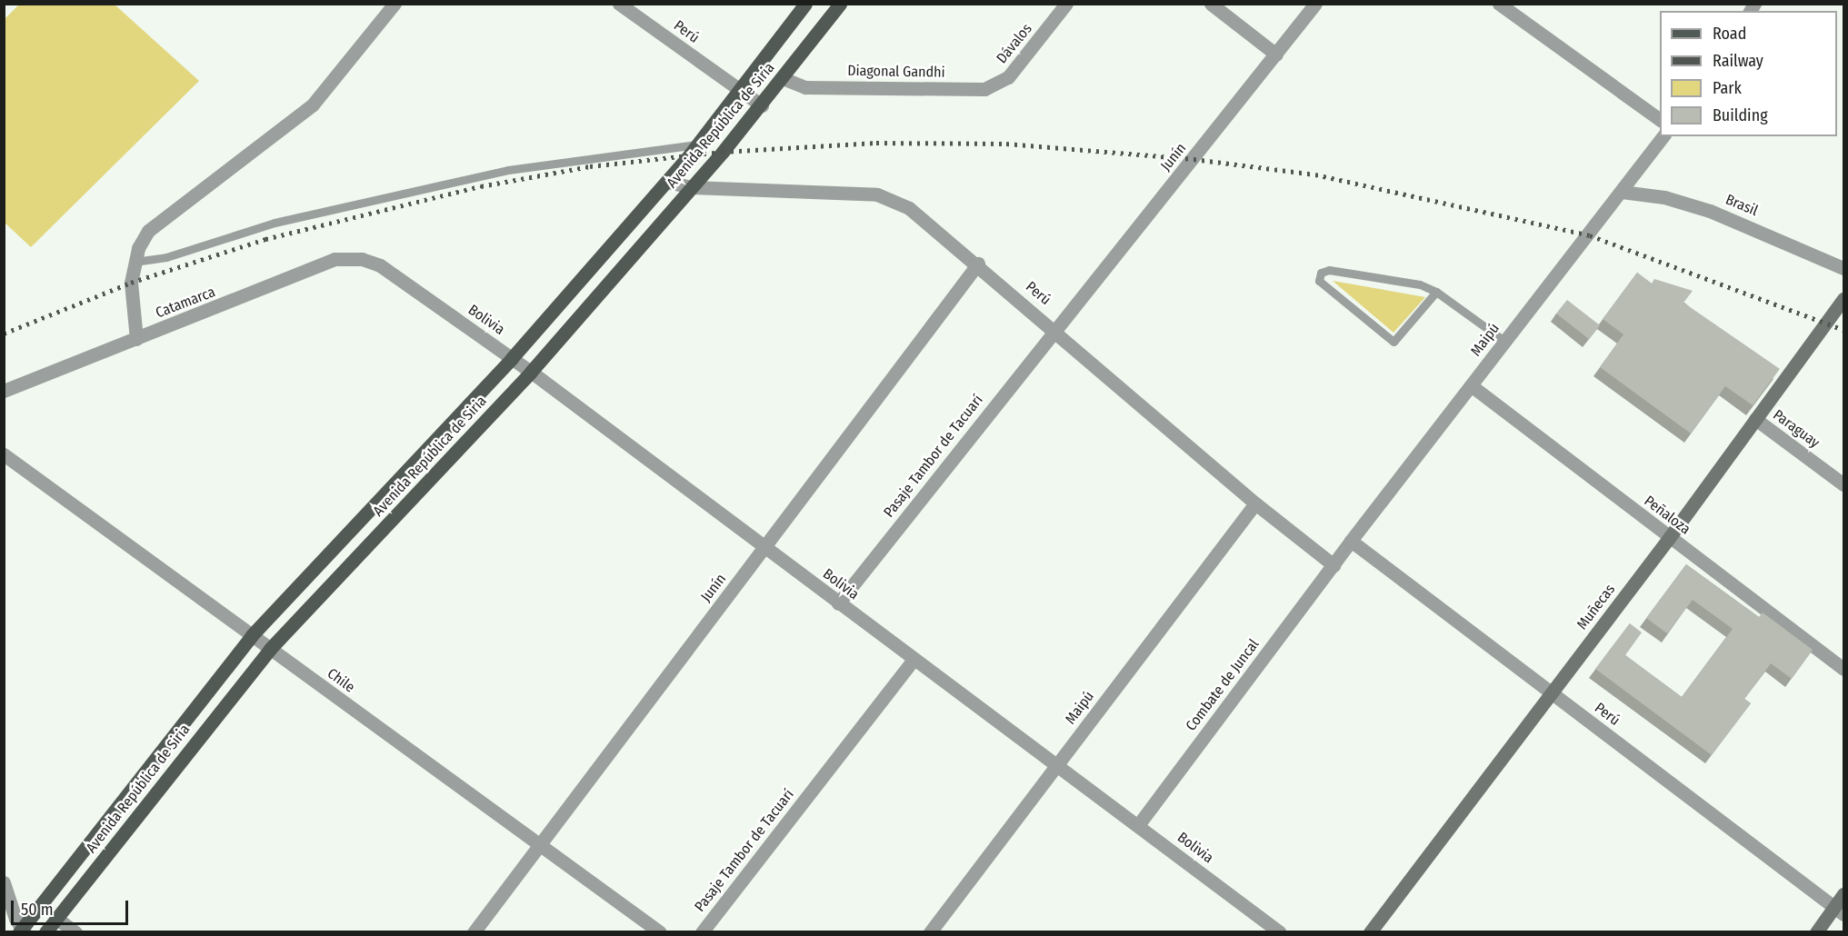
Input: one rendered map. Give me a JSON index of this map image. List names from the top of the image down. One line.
{"streets":{"main road":["Avenida República de Siria"],"street":["Perú","Dávalos","Diagonal Gandhi","Junín","Brasil","Catamarca","Bolivia","Maipú","Paraguay","Pasaje Tambor de Tacuarí","Peñaloza","Muñecas","Chile","Combate de Juncal"]},"crossings":[["Perú","Avenida República de Siria"],["Perú","Junín"],["Perú","Maipú"],["Perú","Pasaje Tambor de Tacuarí"],["Perú","Muñecas"],["Perú","Combate de Juncal"],["Dávalos","Diagonal Gandhi"],["Diagonal Gandhi","Avenida República de Siria"],["Avenida República de Siria","Bolivia"],["Avenida República de Siria","Chile"],["Junín","Bolivia"],["Junín","Pasaje Tambor de Tacuarí"],["Junín","Chile"],["Brasil","Maipú"],["Catamarca","Bolivia"],["Bolivia","Maipú"],["Bolivia","Pasaje Tambor de Tacuarí"],["Bolivia","Combate de Juncal"],["Maipú","Peñaloza"],["Maipú","Combate de Juncal"],["Paraguay","Muñecas"],["Peñaloza","Muñecas"]],"legend":["Road","Railway","Park","Building"],"scale_bar":"50 m"}
